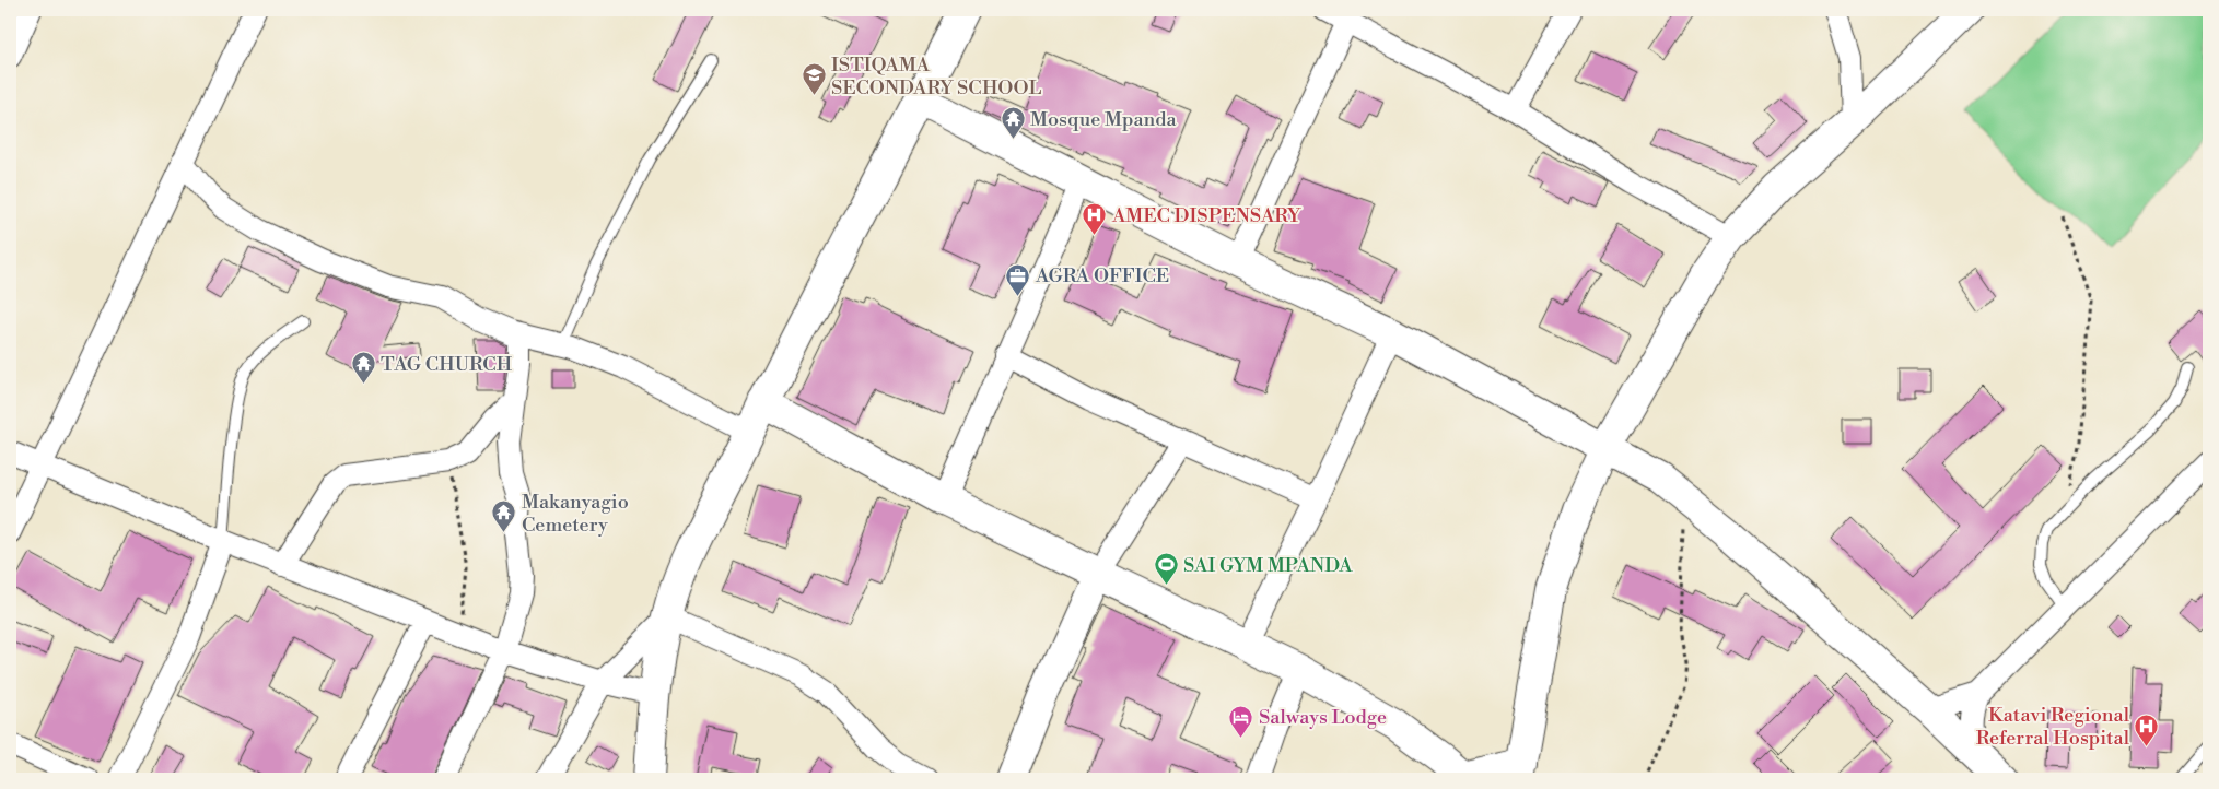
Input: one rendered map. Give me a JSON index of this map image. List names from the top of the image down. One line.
{"places":{"school or university":["ISTIQAMA SECONDARY SCHOOL"],"temple":["Mosque Mpanda","TAG CHURCH","Makanyagio Cemetery"],"hospital":["AMEC DISPENSARY","Katavi Regional Referral Hospital"],"office":["AGRA OFFICE"],"sports":["SAI GYM MPANDA"],"hotel":["Salways Lodge"]}}
